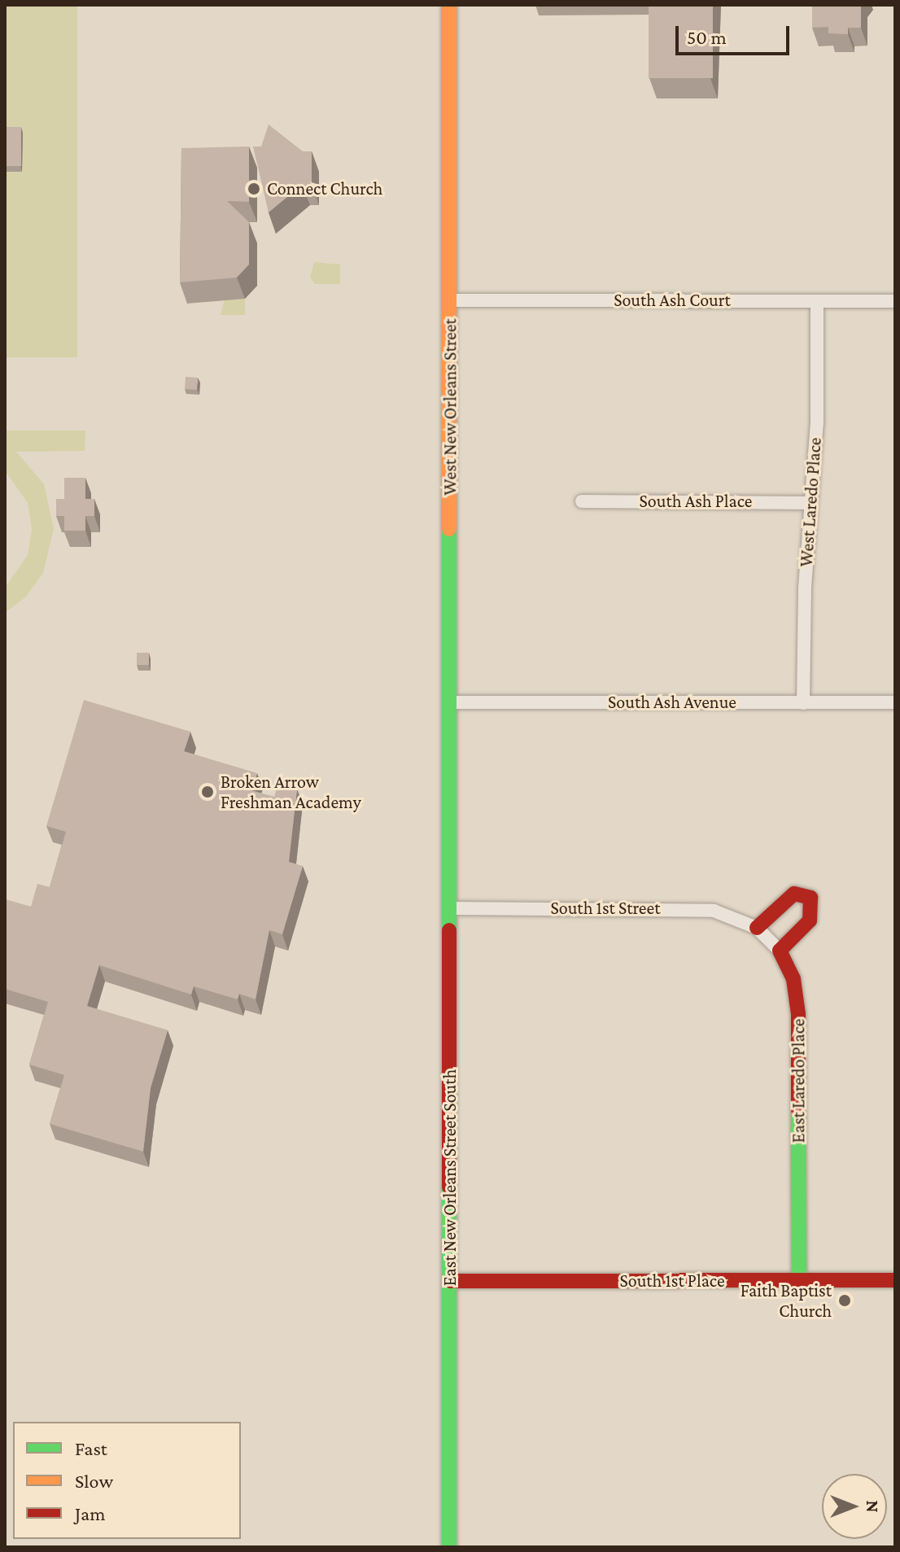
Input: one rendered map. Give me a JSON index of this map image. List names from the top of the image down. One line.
{"streets":{"main road":["West New Orleans Street","East Laredo Place","East New Orleans Street South","South 1st Place"],"street":["South Ash Court","South Ash Place","West Laredo Place","South Ash Avenue","South 1st Street"]},"crossings":[["South Ash Court","West New Orleans Street"],["South Ash Court","West Laredo Place"],["West New Orleans Street","South Ash Avenue"],["West New Orleans Street","East New Orleans Street South"],["South Ash Place","West Laredo Place"],["West Laredo Place","South Ash Avenue"],["South 1st Street","East Laredo Place"],["South 1st Street","East New Orleans Street South"],["East Laredo Place","South 1st Place"],["East New Orleans Street South","South 1st Place"]],"places":["Connect Church","Broken Arrow Freshman Academy","Faith Baptist Church"],"legend":["Fast","Slow","Jam"],"scale_bar":"50 m","north":"right"}
